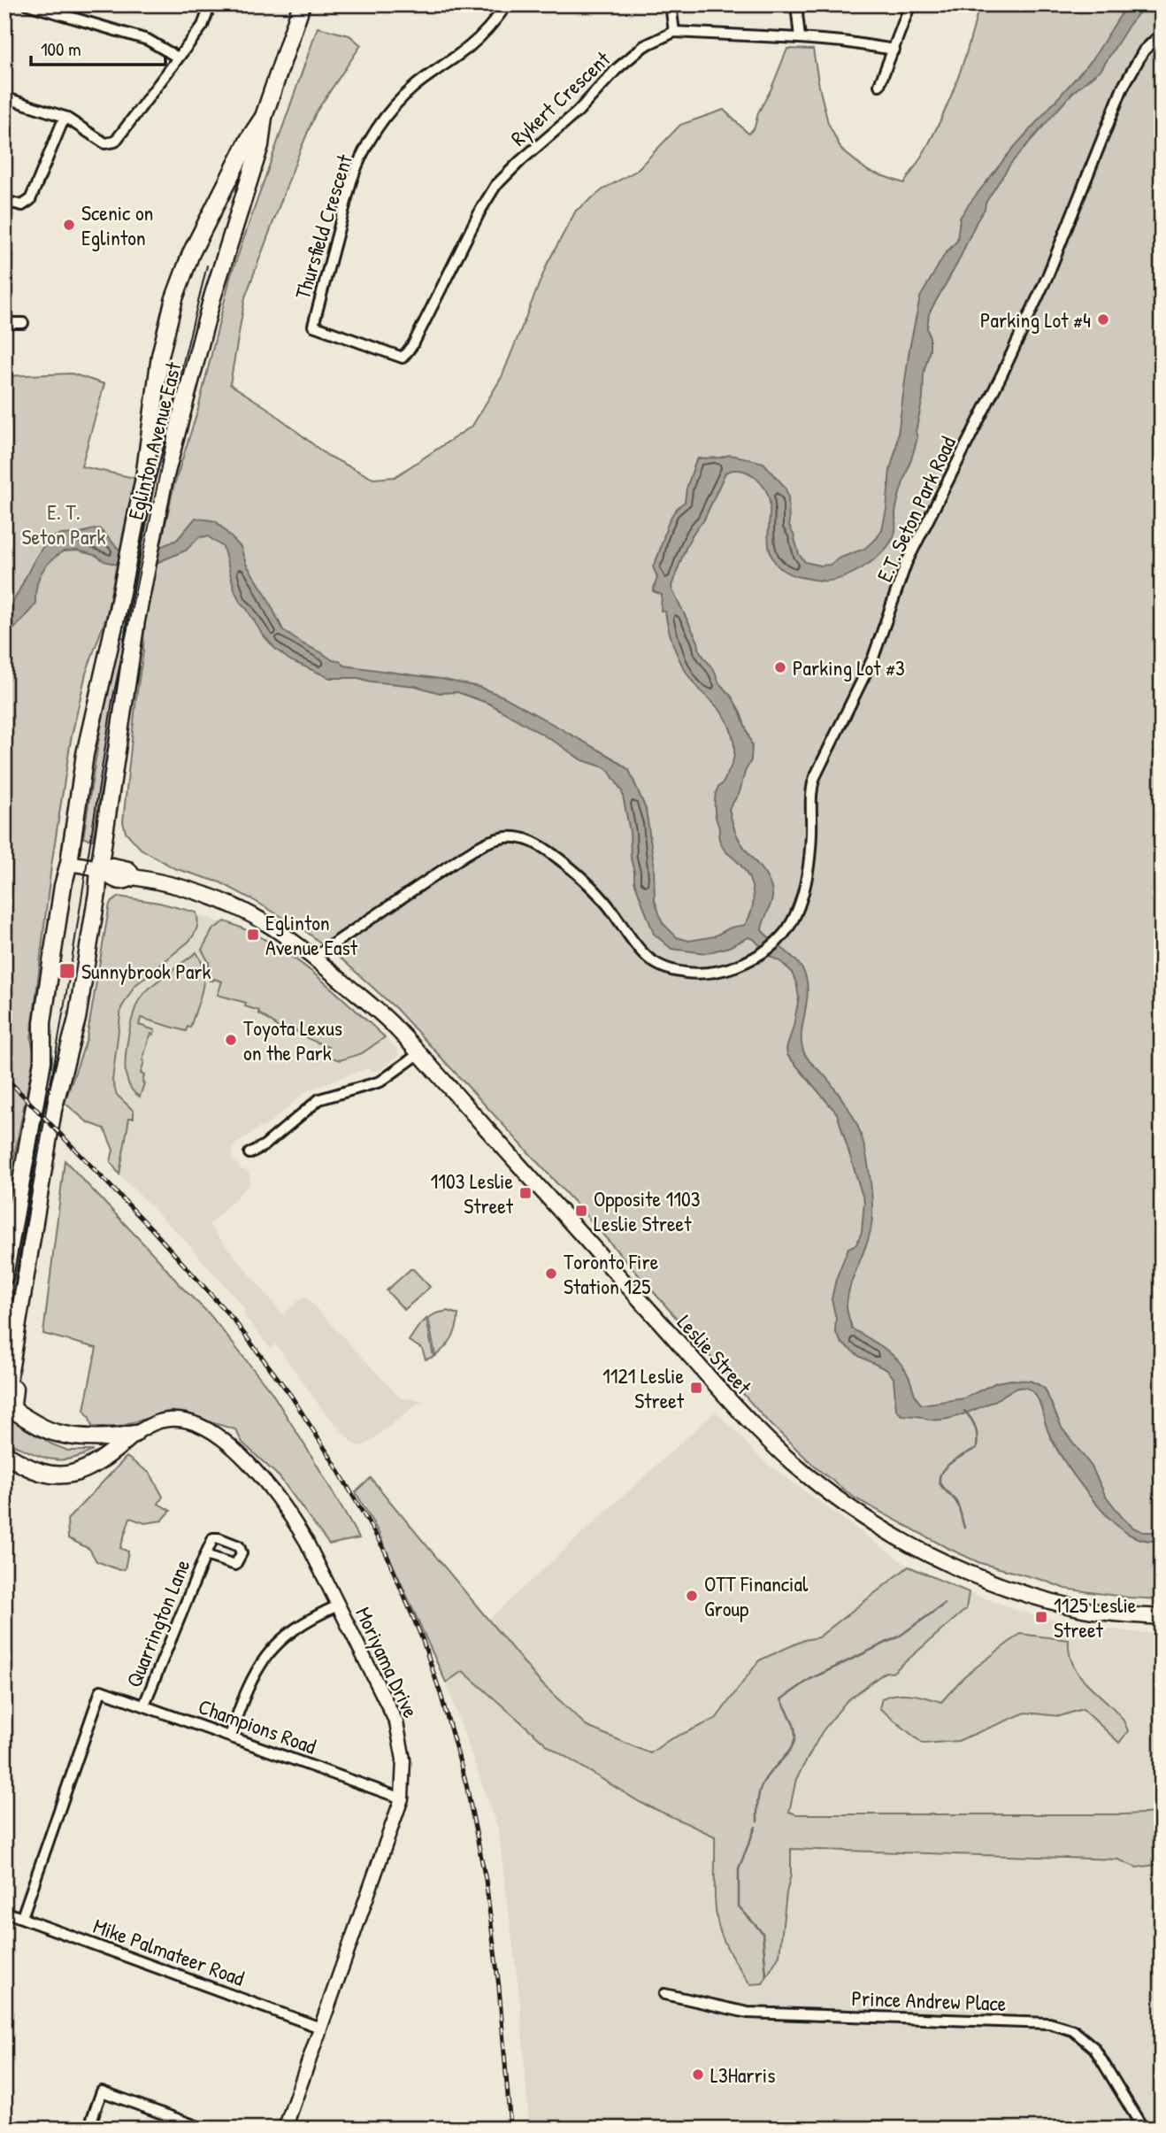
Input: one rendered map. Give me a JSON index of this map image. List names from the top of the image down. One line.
{"streets":{"main road":["Eglinton Avenue East","Leslie Street"],"street":["Rykert Crescent","Thursfield Crescent","E.T. Seton Park Road","Quarrington Lane","Moriyama Drive","Champions Road","Mike Palmateer Road","Prince Andrew Place"]},"crossings":[["Rykert Crescent","Thursfield Crescent"],["Eglinton Avenue East","Leslie Street"],["E.T. Seton Park Road","Leslie Street"],["Quarrington Lane","Champions Road"],["Moriyama Drive","Champions Road"],["Moriyama Drive","Mike Palmateer Road"],["Champions Road","Mike Palmateer Road"]],"parks":["E. T. Seton Park"],"places":{"other":["Scenic on Eglinton","Parking Lot #4","Parking Lot #3","Toyota Lexus on the Park","Toronto Fire Station 125","OTT Financial Group","L3Harris"],"transit":["Eglinton Avenue East","Sunnybrook Park","1103 Leslie Street","Opposite 1103 Leslie Street","1121 Leslie Street","1125 Leslie Street"]},"scale_bar":"100 m"}
